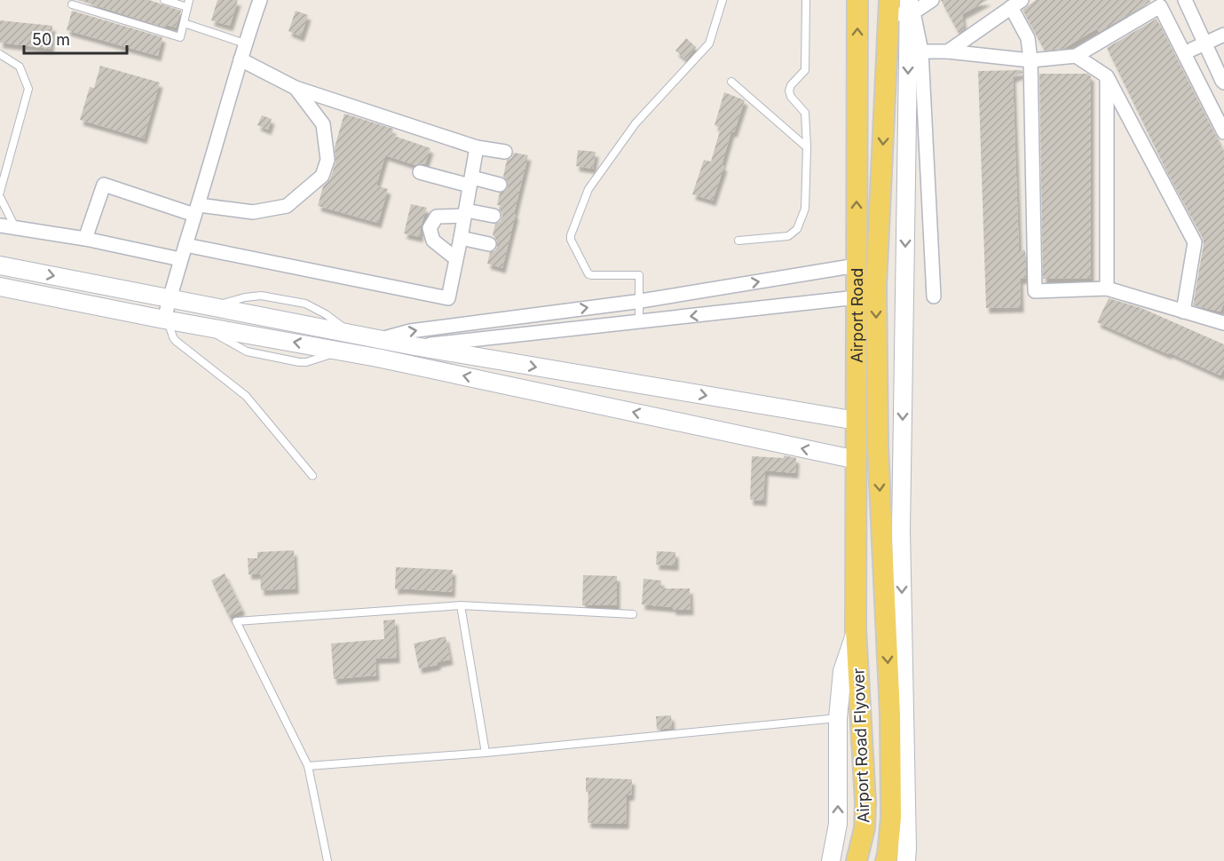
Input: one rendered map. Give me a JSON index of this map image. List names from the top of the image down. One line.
{"streets":{"main road":["Airport Road","Airport Road Flyover"]},"crossings":[["Airport Road","Airport Road Flyover"]],"scale_bar":"50 m"}
